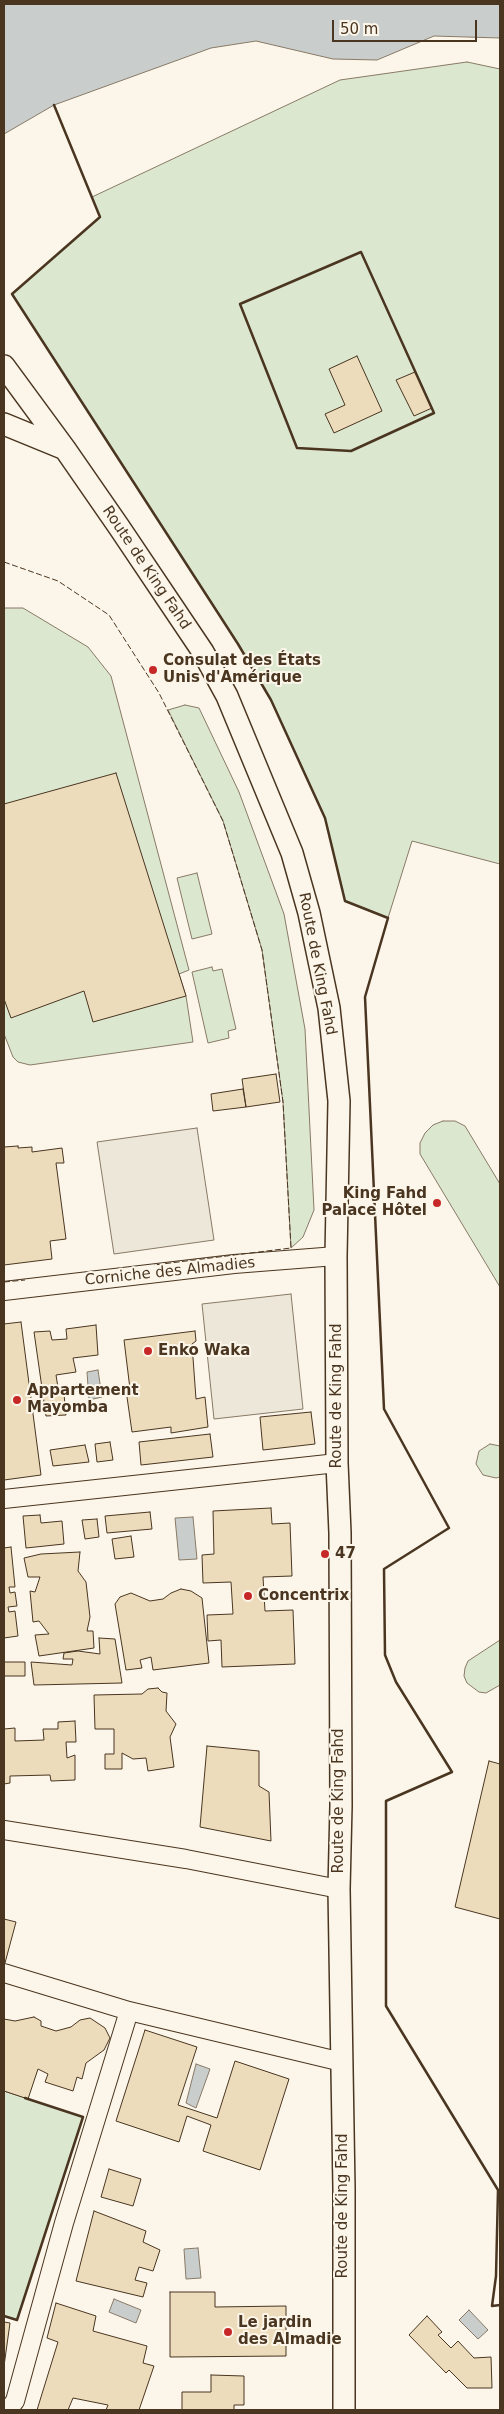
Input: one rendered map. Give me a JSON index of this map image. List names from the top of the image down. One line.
{"streets":{"street":["Route de King Fahd","Corniche des Almadies"]},"crossings":[["Route de King Fahd","Corniche des Almadies"]],"places":["Consulat des États Unis d'Amérique","King Fahd Palace Hôtel","Enko Waka","Appartement Mayomba","47","Concentrix","Le jardin des Almadie"],"scale_bar":"50 m"}
